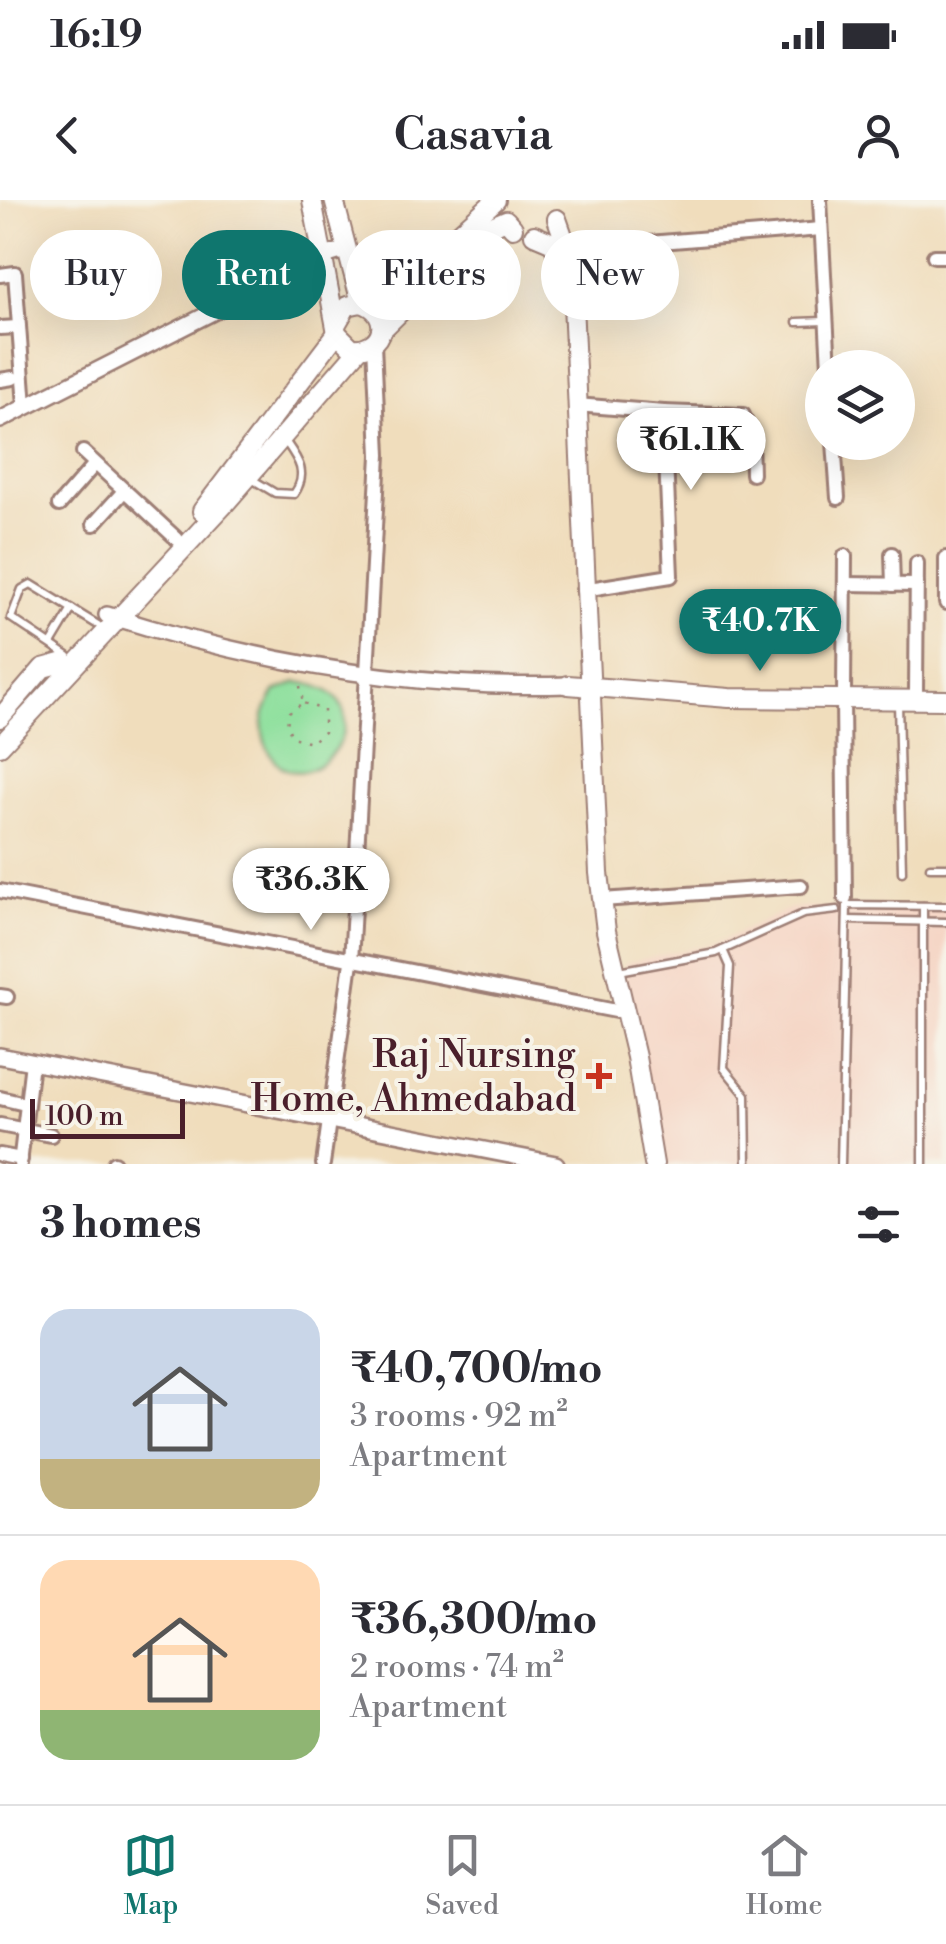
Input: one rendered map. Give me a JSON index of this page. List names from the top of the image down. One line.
{"places":{"health":["Raj Nursing Home, Ahmedabad"]},"scale_bar":"100 m","page":{"status":"16:19","header":"Casavia","chip":["Buy","Rent","Filters","New"],"price":["₹61.1K","₹40.7K","₹36.3K"],"scale":"100 m","heading":"3 homes","list":[{"name":"₹40,700/mo","note":"3 rooms · 92 m² · Apartment"},{"name":"₹36,300/mo","note":"2 rooms · 74 m² · Apartment"}],"tabs":["Map","Saved","Home"]}}
